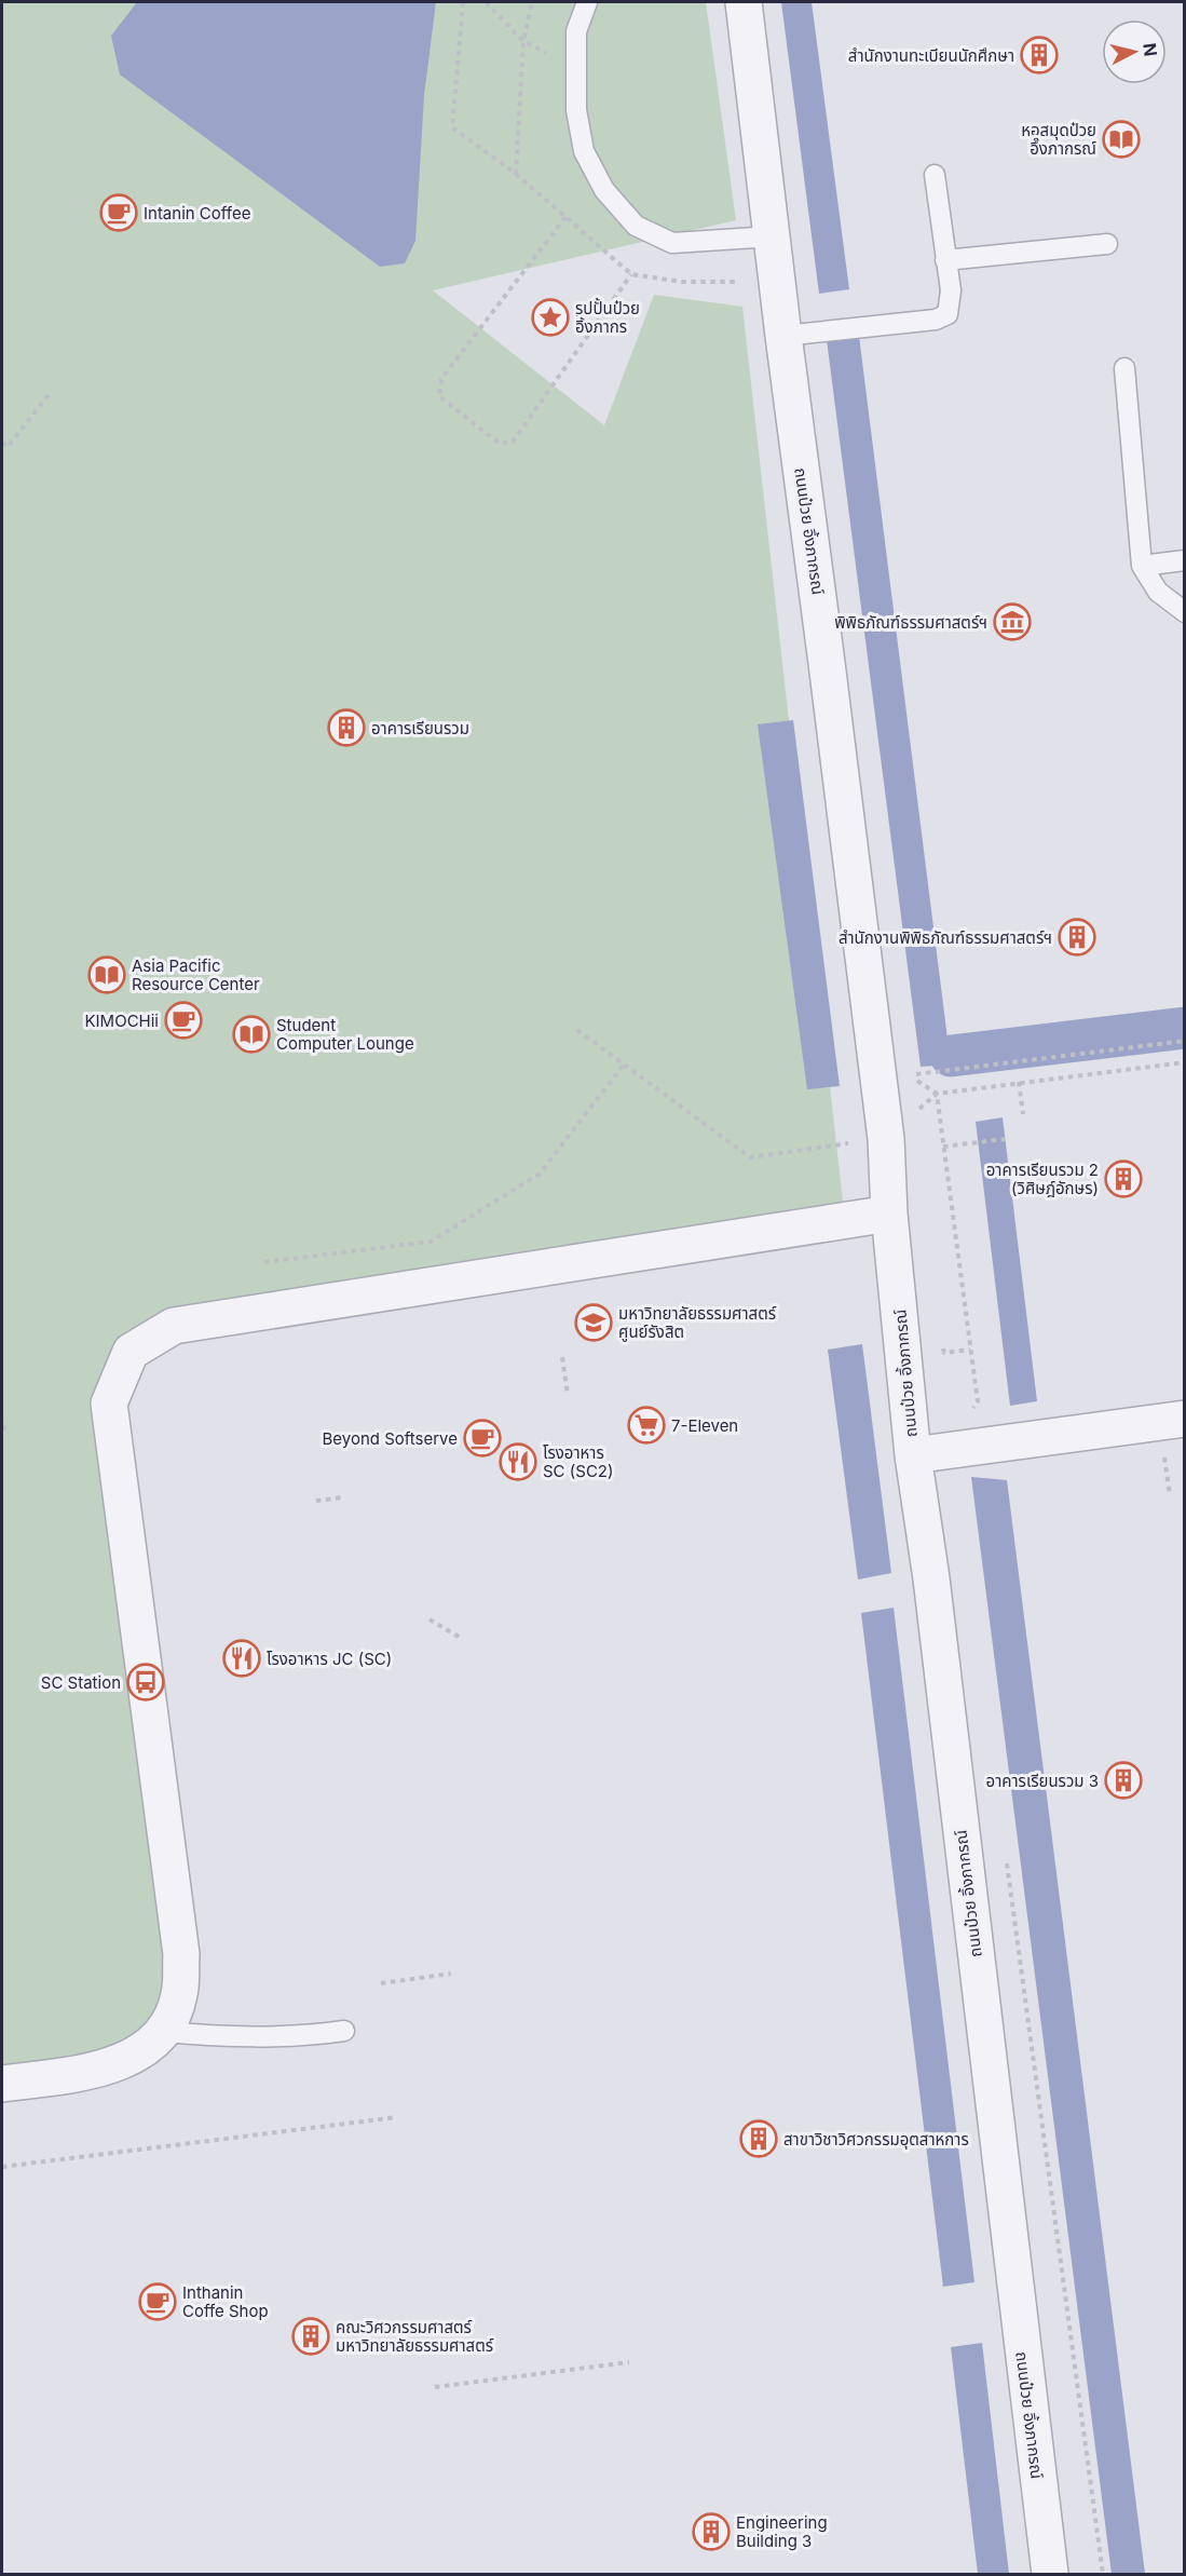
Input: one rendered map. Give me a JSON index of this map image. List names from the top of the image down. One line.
{"streets":{"street":["ถนนป๋วย อิ้งภากรณ์"]},"places":{"building":["สำนักงานทะเบียนนักศึกษา","อาคารเรียนรวม","สำนักงานพิพิธภัณฑ์ธรรมศาสตร์ฯ","อาคารเรียนรวม 2 (วิศิษฎ์อักษร)","อาคารเรียนรวม 3","สาขาวิชาวิศวกรรมอุตสาหการ","คณะวิศวกรรมศาสตร์ มหาวิทยาลัยธรรมศาสตร์","Engineering Building 3"],"library":["หอสมุดป๋วย อึ๊งภากรณ์","Asia Pacific Resource Center","Student Computer Lounge"],"cafe":["Intanin Coffee","KIMOCHii","Beyond Softserve","Inthanin Coffe Shop"],"place":["รูปปั้นป๋วย อิ้งภากร"],"museum":["พิพิธภัณฑ์ธรรมศาสตร์ฯ"],"school or university":["มหาวิทยาลัยธรรมศาสตร์ ศูนย์รังสิต"],"supermarket":["7-Eleven"],"restaurant":["โรงอาหาร SC (SC2)","โรงอาหาร JC (SC)"],"bus stop":["SC Station"]},"north":"right"}
